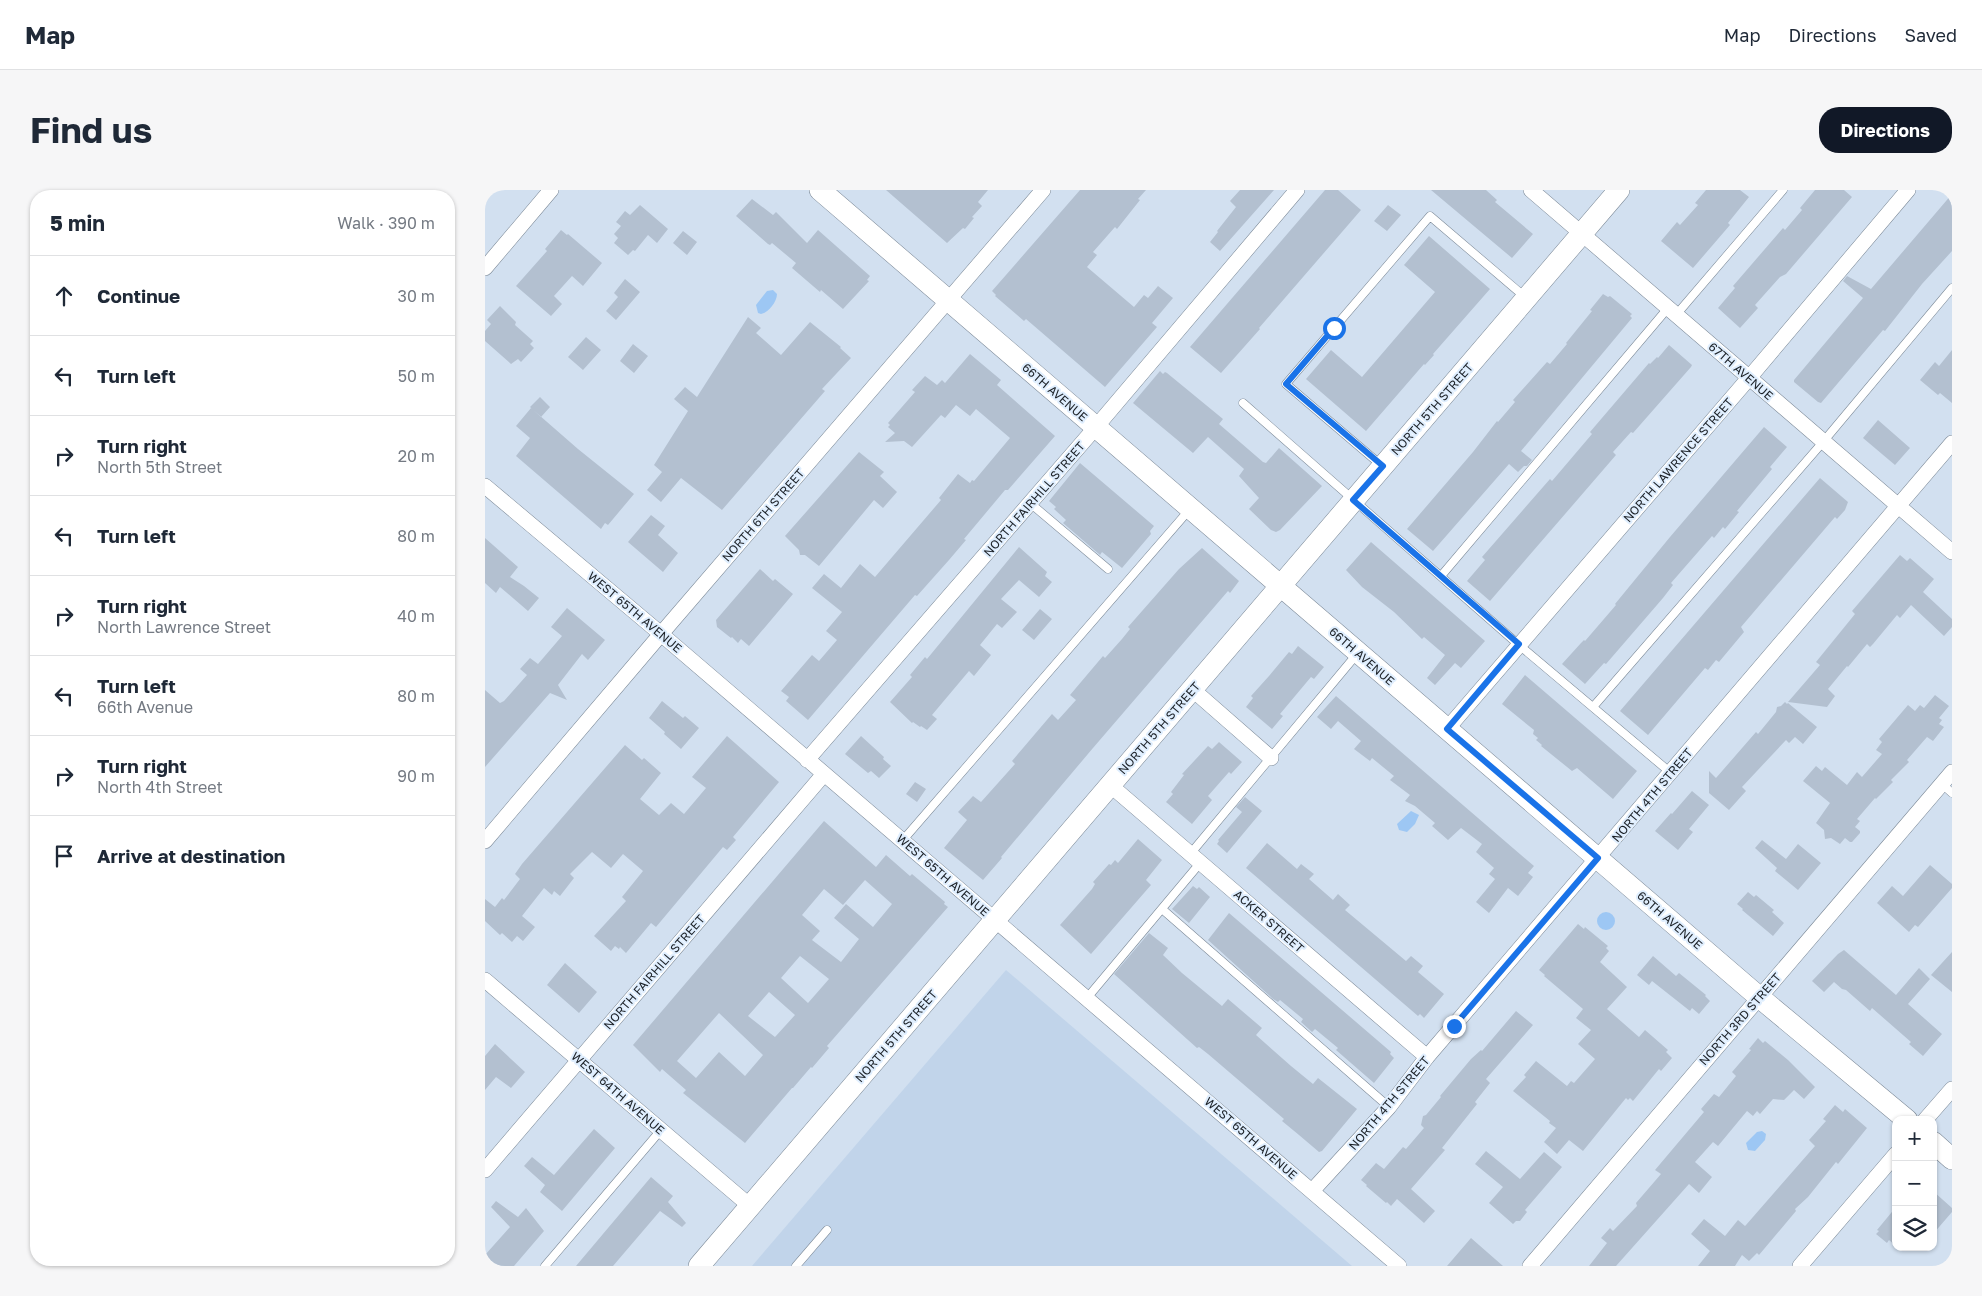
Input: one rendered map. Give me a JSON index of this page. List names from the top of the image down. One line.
{"streets":{"street":["67TH AVENUE","66TH AVENUE","NORTH 5TH STREET","NORTH LAWRENCE STREET","NORTH FAIRHILL STREET","NORTH 6TH STREET","WEST 65TH AVENUE","NORTH 4TH STREET","ACKER STREET","NORTH 3RD STREET","WEST 64TH AVENUE"]},"crossings":[["67TH AVENUE","NORTH 5TH STREET"],["67TH AVENUE","NORTH LAWRENCE STREET"],["67TH AVENUE","NORTH 4TH STREET"],["66TH AVENUE","NORTH 5TH STREET"],["66TH AVENUE","NORTH LAWRENCE STREET"],["66TH AVENUE","NORTH FAIRHILL STREET"],["66TH AVENUE","NORTH 6TH STREET"],["66TH AVENUE","NORTH 4TH STREET"],["66TH AVENUE","NORTH 3RD STREET"],["NORTH 5TH STREET","WEST 65TH AVENUE"],["NORTH 5TH STREET","ACKER STREET"],["NORTH 5TH STREET","WEST 64TH AVENUE"],["NORTH FAIRHILL STREET","WEST 65TH AVENUE"],["NORTH FAIRHILL STREET","WEST 64TH AVENUE"],["NORTH 6TH STREET","WEST 65TH AVENUE"],["WEST 65TH AVENUE","NORTH 4TH STREET"],["NORTH 4TH STREET","ACKER STREET"]],"page":{"header":"Map","nav":["Map","Directions","Saved"],"buttons":"Directions","title":"Find us","heading":["5 min","Walk · 390 m"],"list":[["Continue","30 m"],["Turn left","50 m"],["Turn right","North 5th Street","20 m"],["Turn left","80 m"],["Turn right","North Lawrence Street","40 m"],["Turn left","66th Avenue","80 m"],["Turn right","North 4th Street","90 m"],"Arrive at destination"],"map_buttons":["+","−"]}}
